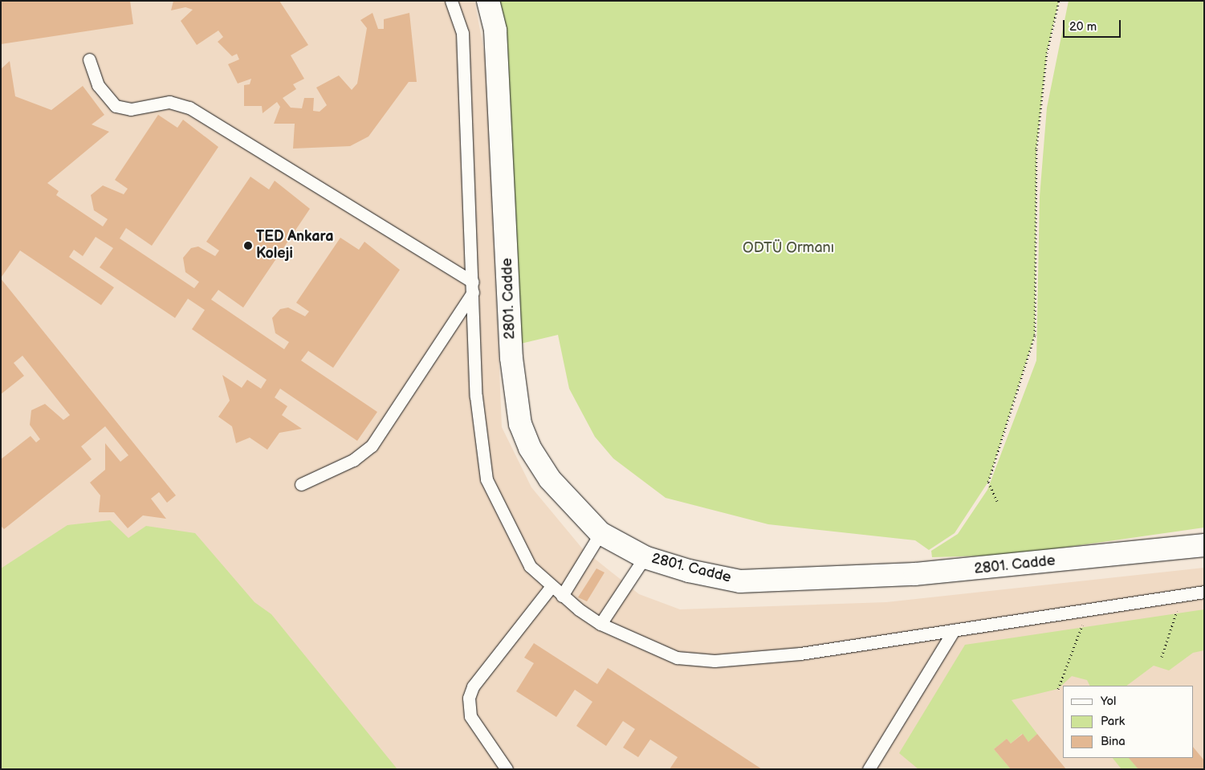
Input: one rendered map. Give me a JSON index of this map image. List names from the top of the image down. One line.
{"streets":{"street":["2801. Cadde"]},"parks":["ODTÜ Ormanı"],"places":["TED Ankara Koleji"],"legend":["Yol","Park","Bina"],"scale_bar":"20 m"}
